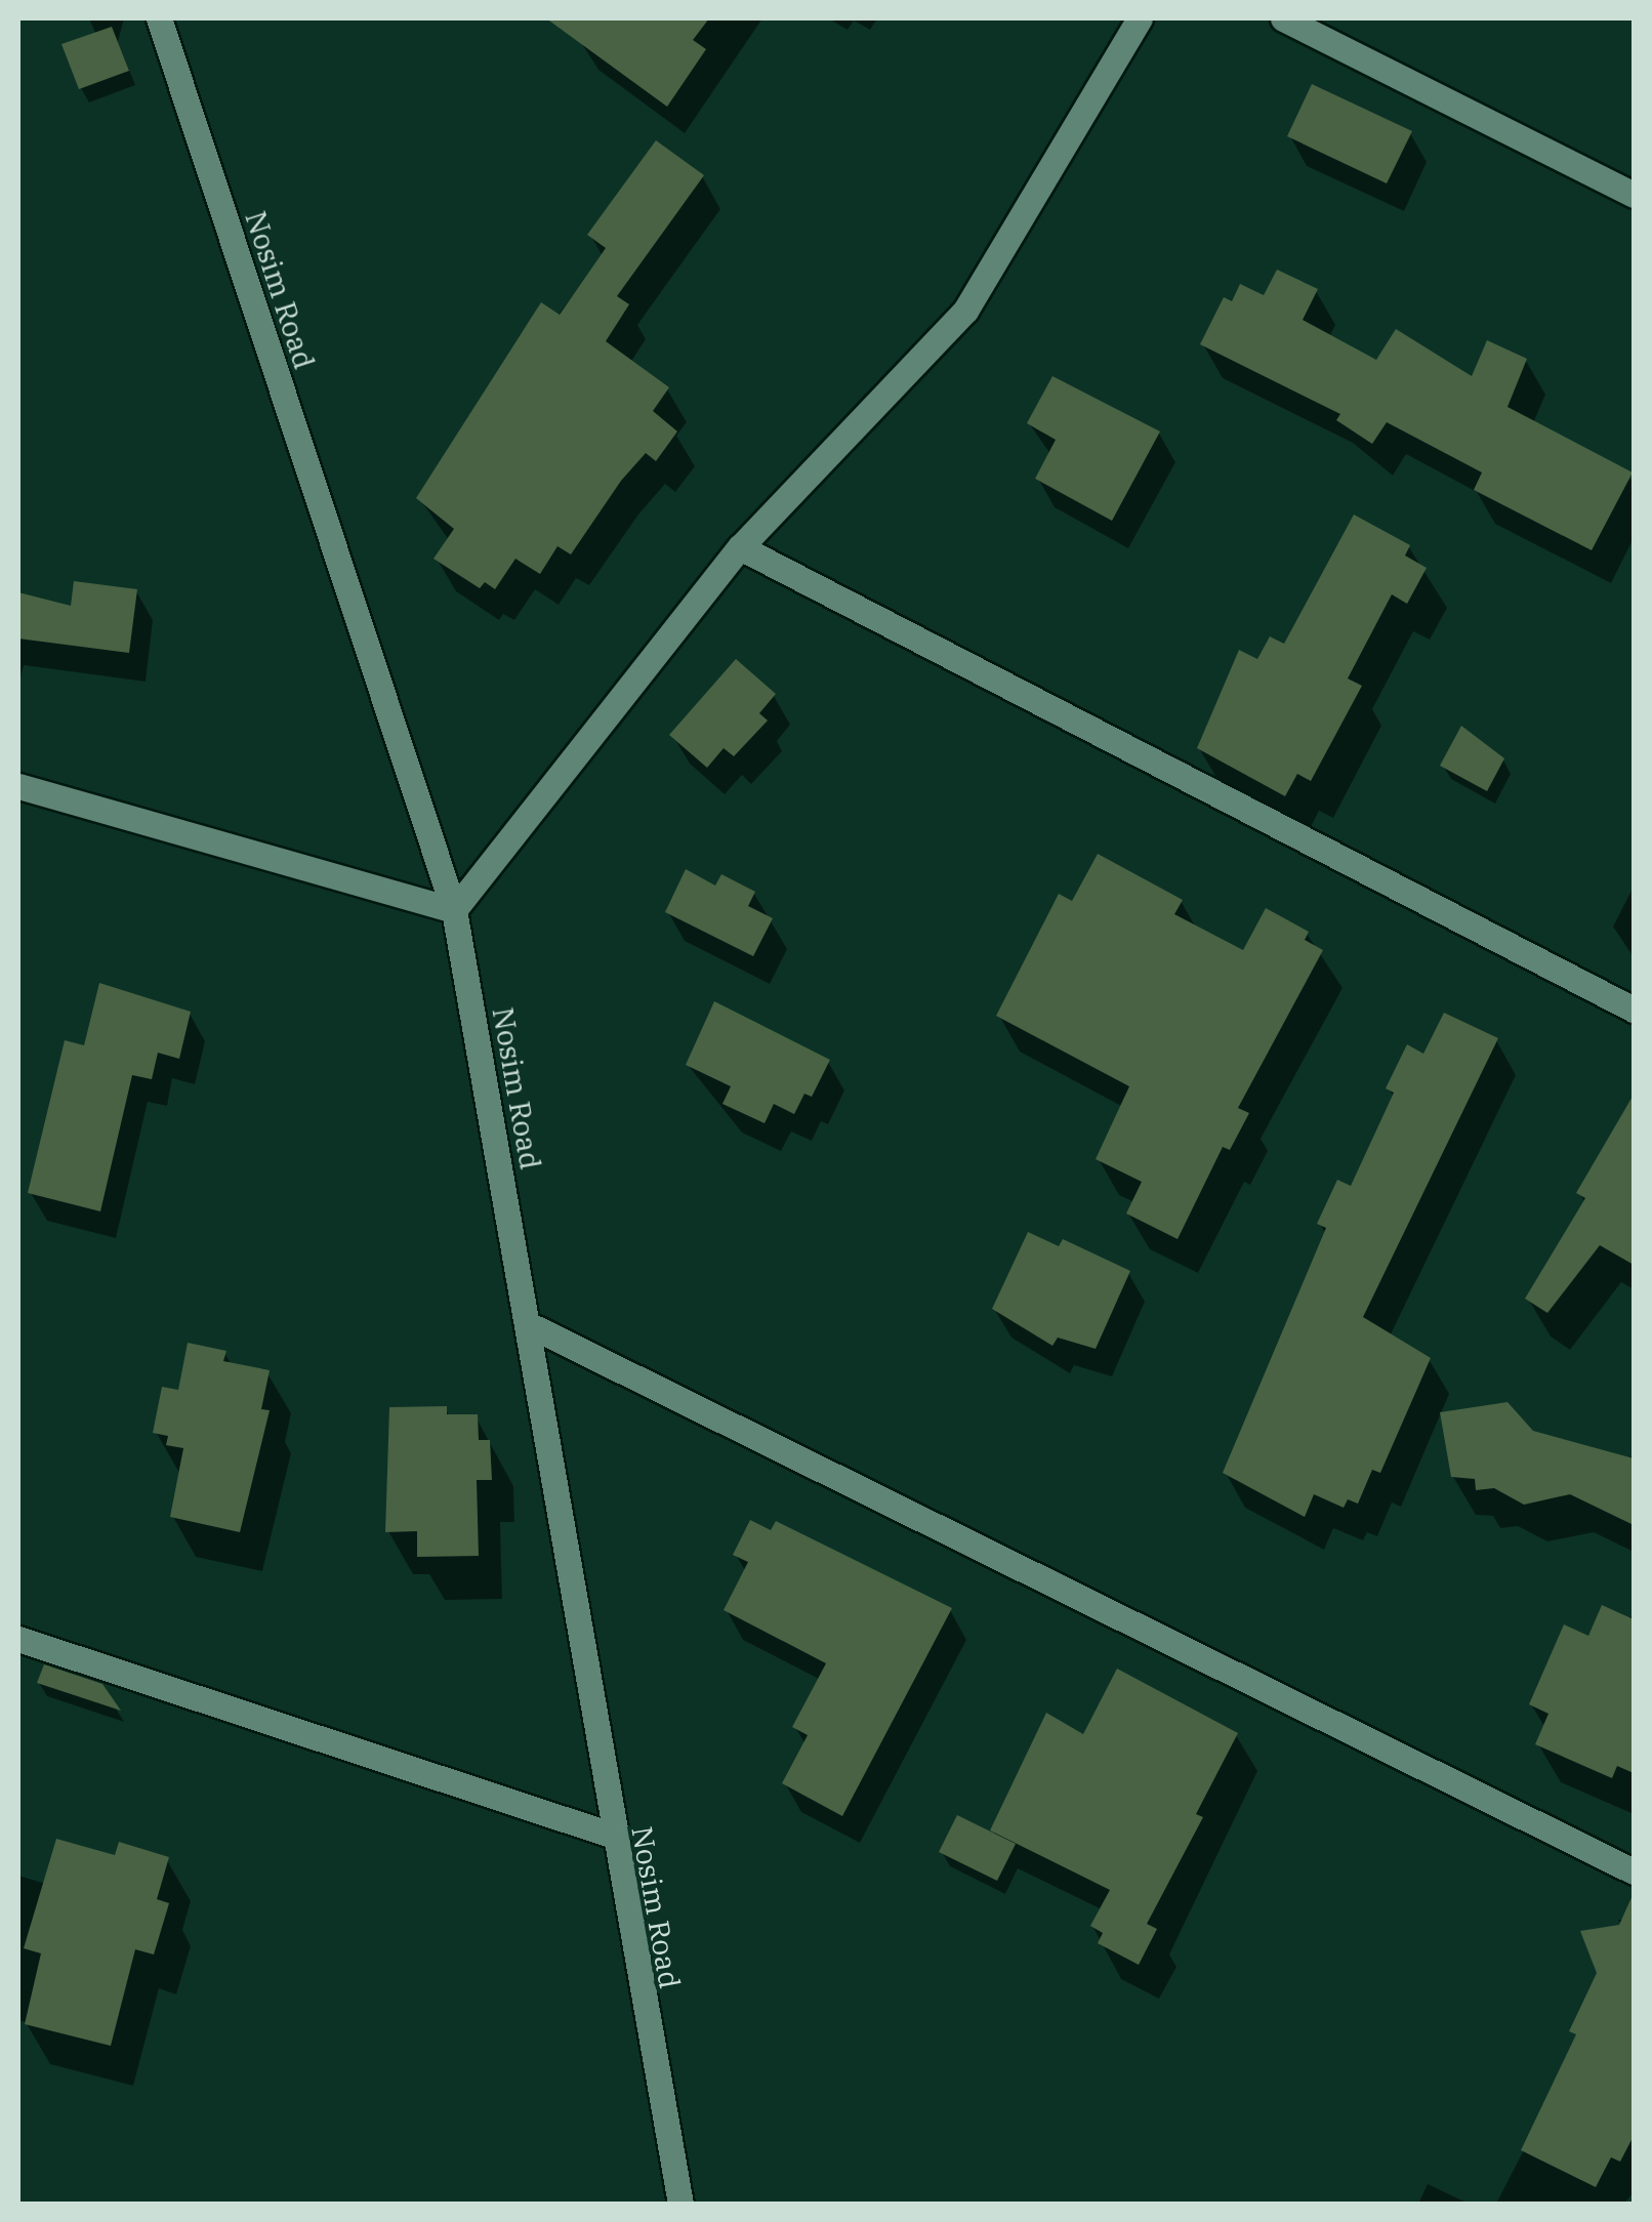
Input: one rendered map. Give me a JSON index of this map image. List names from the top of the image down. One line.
{"streets":{"street":["Nosim Road"]}}
